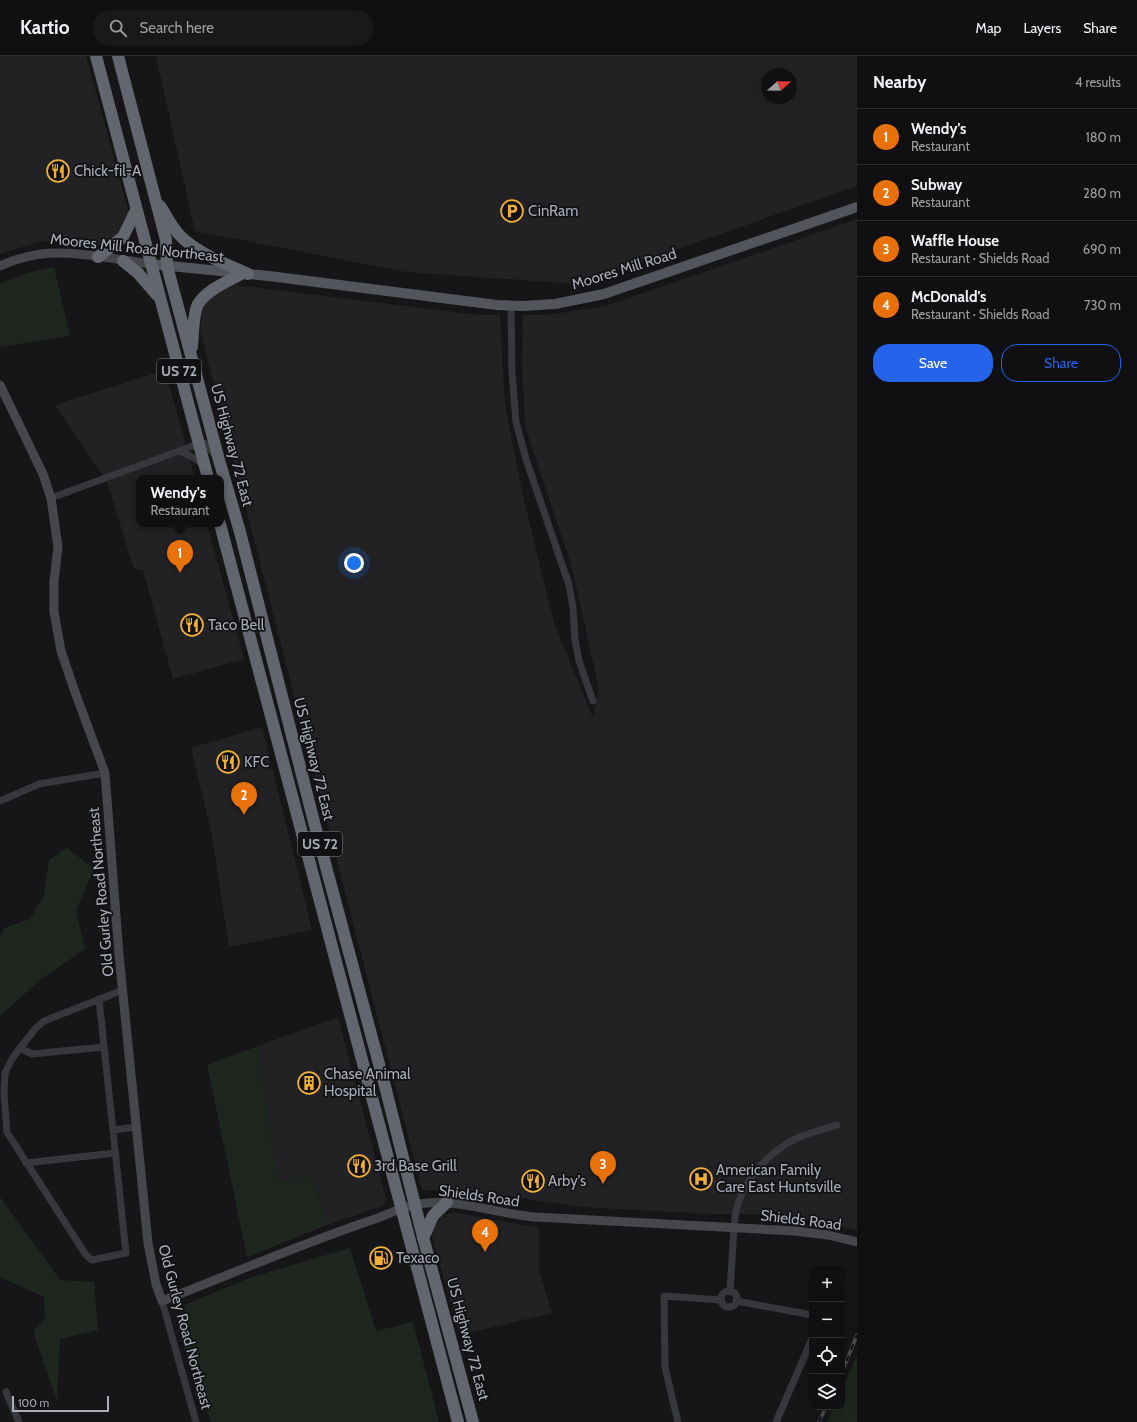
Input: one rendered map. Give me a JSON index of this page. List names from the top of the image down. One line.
{"streets":{"highway":["US 72","US Highway 72 East"],"main road":["Moores Mill Road Northeast","Moores Mill Road"],"street":["Old Gurley Road Northeast","Shields Road"]},"crossings":[["Moores Mill Road Northeast","Moores Mill Road"],["Moores Mill Road Northeast","US 72"],["Moores Mill Road Northeast","US Highway 72 East"],["US 72","US Highway 72 East"],["US Highway 72 East","Shields Road"],["Old Gurley Road Northeast","Shields Road"]],"places":{"restaurant":["Chick-fil-A","Taco Bell","KFC","3rd Base Grill","Arby's"],"parking":["CinRam"],"building":["Chase Animal Hospital"],"hospital":["American Family Care East Huntsville"],"fuel station":["Texaco"]},"scale_bar":"100 m","north":"right","page":{"header":"Kartio","search":"Search here","nav":["Map","Layers","Share"],"heading":["Nearby","4 results"],"list":[{"mark":"1","name":"Wendy's","note":"Restaurant","value":"180 m"},{"mark":"2","name":"Subway","note":"Restaurant","value":"280 m"},{"mark":"3","name":"Waffle House","note":"Restaurant · Shields Road","value":"690 m"},{"mark":"4","name":"McDonald's","note":"Restaurant · Shields Road","value":"730 m"}],"buttons":["Save","Share"],"popup":["Wendy's","Restaurant"],"pins":["1","2","3","4"],"map_buttons":["+","−"],"scale":"100 m"}}
